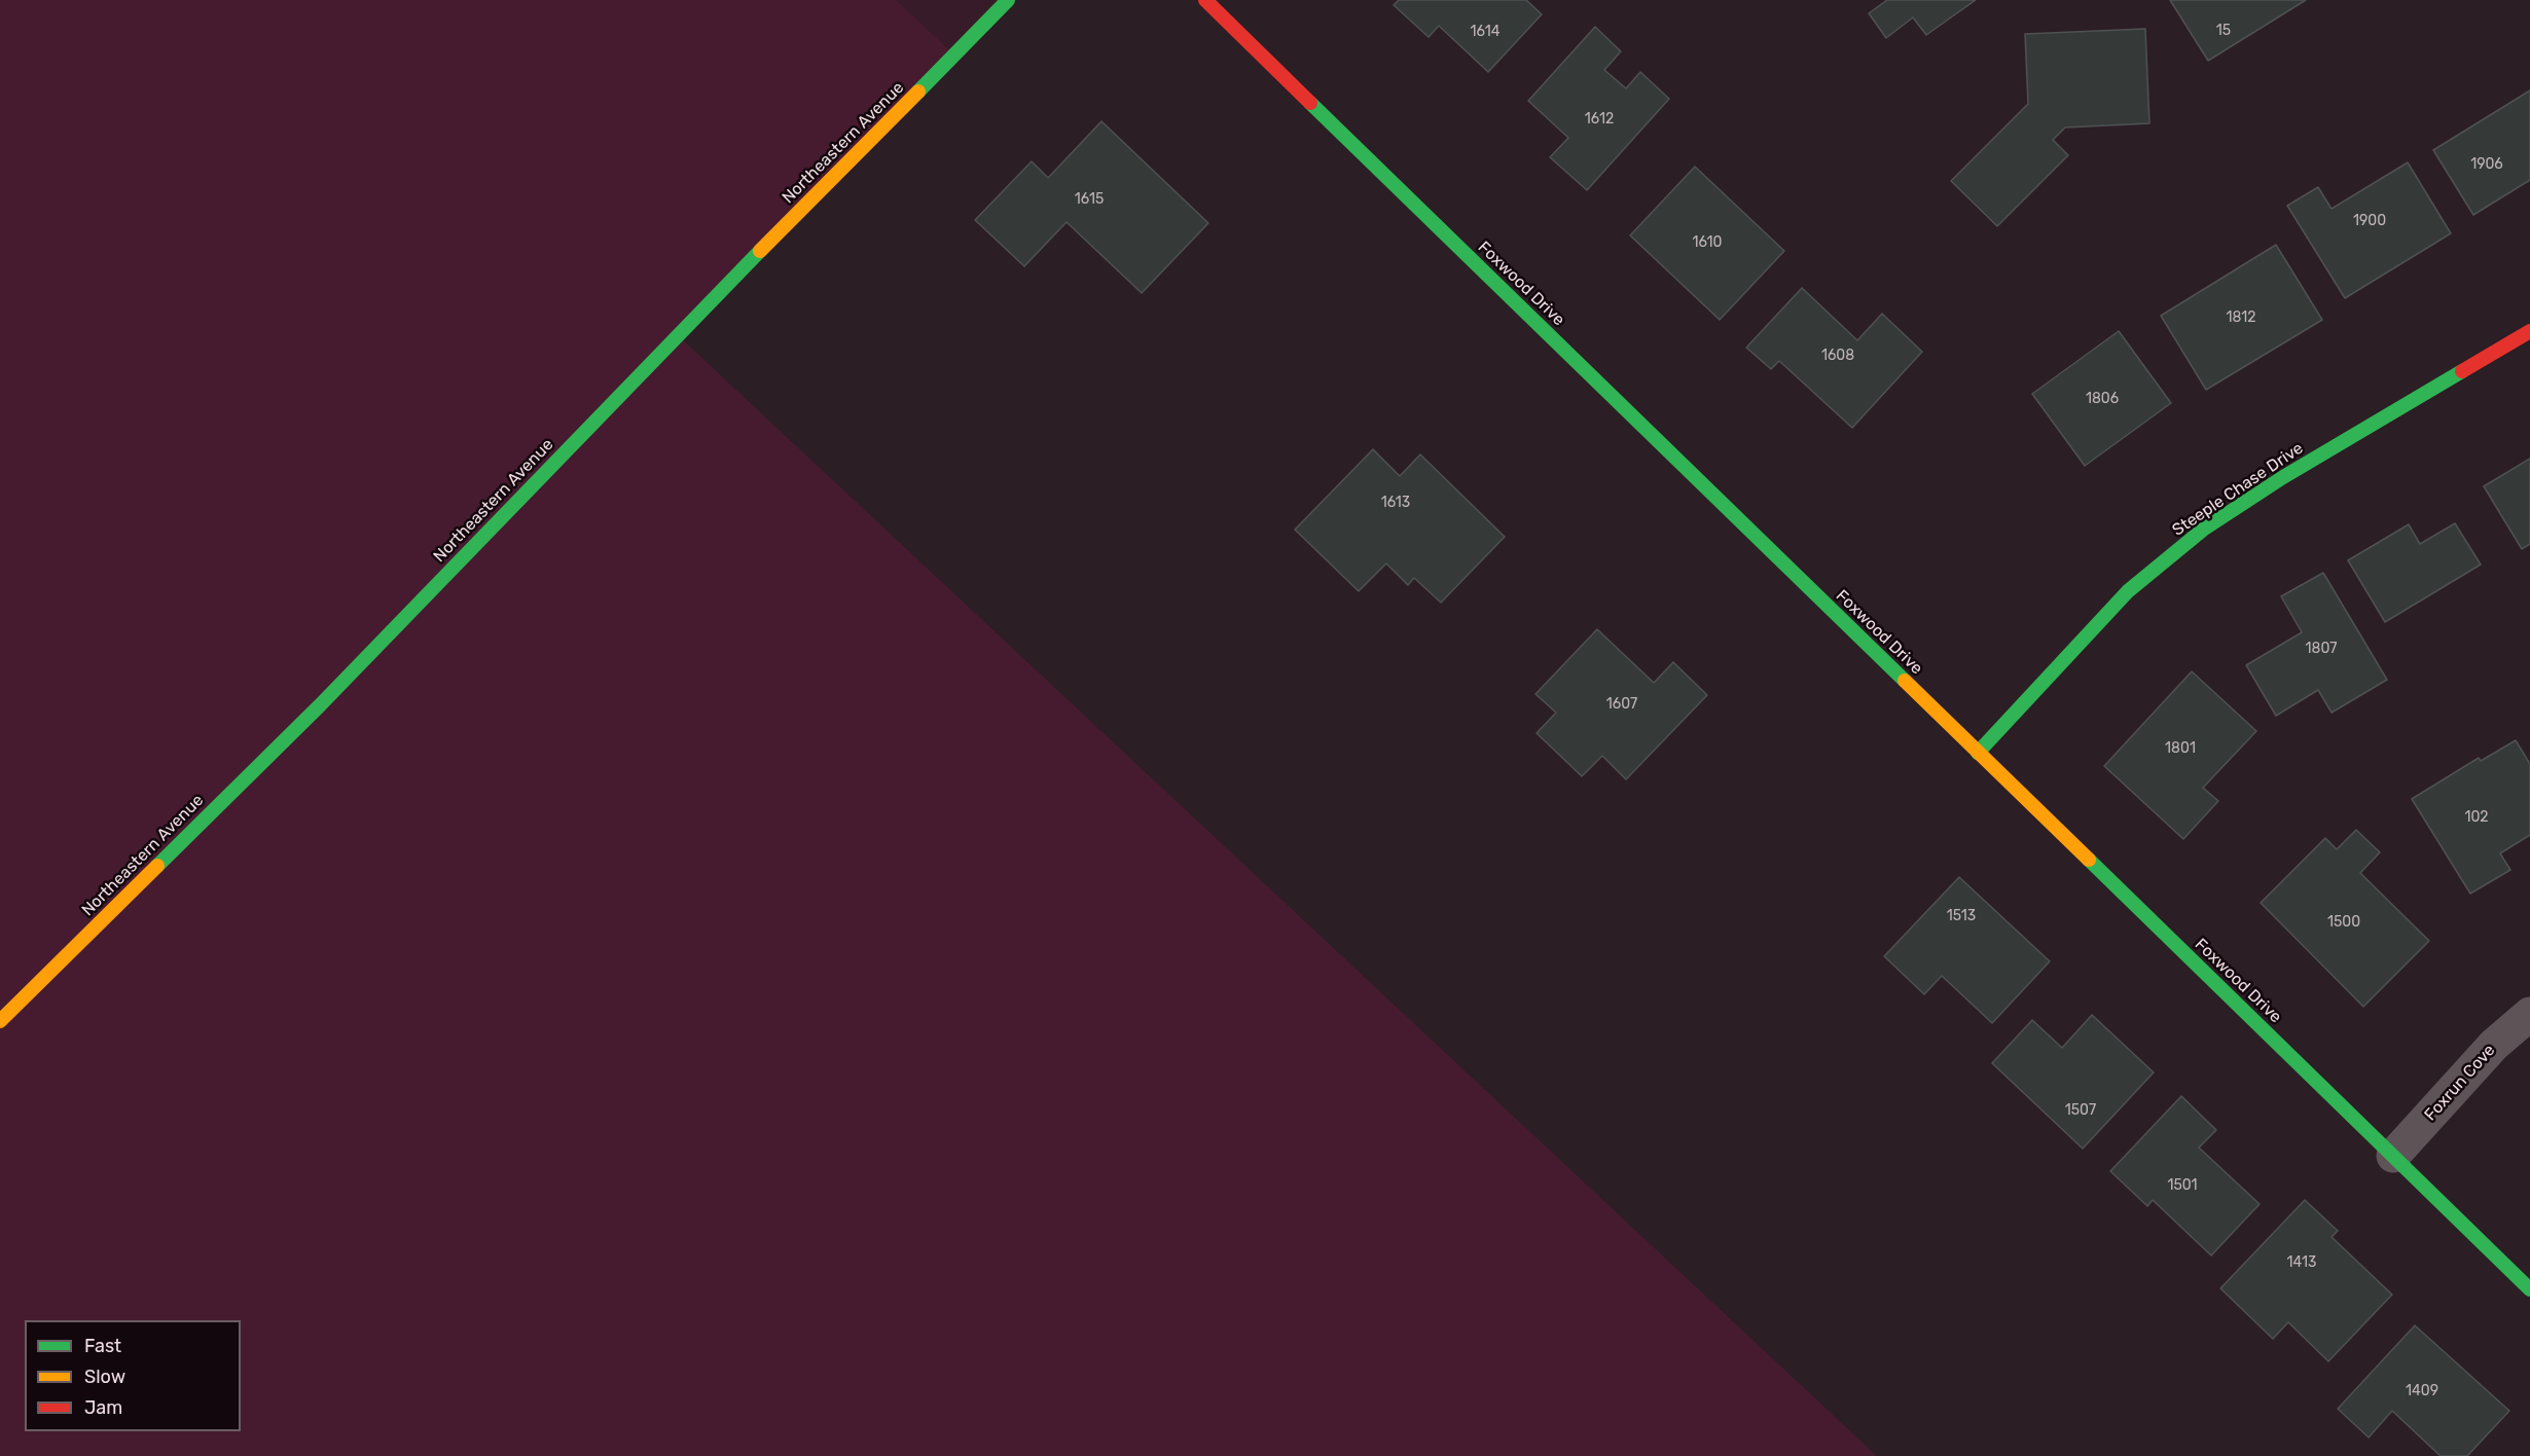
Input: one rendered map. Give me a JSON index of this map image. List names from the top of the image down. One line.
{"streets":{"street":["Northeastern Avenue","Foxwood Drive","Steeple Chase Drive","Foxrun Cove"]},"crossings":[["Foxwood Drive","Steeple Chase Drive"],["Foxwood Drive","Foxrun Cove"]],"house_numbers":["15","1614","1612","1906","1615","1900","1610","1812","1608","1806","1613","1807","1607","1801","102","1513","1500","1507","1501","1413","1409"],"legend":["Fast","Slow","Jam"]}
